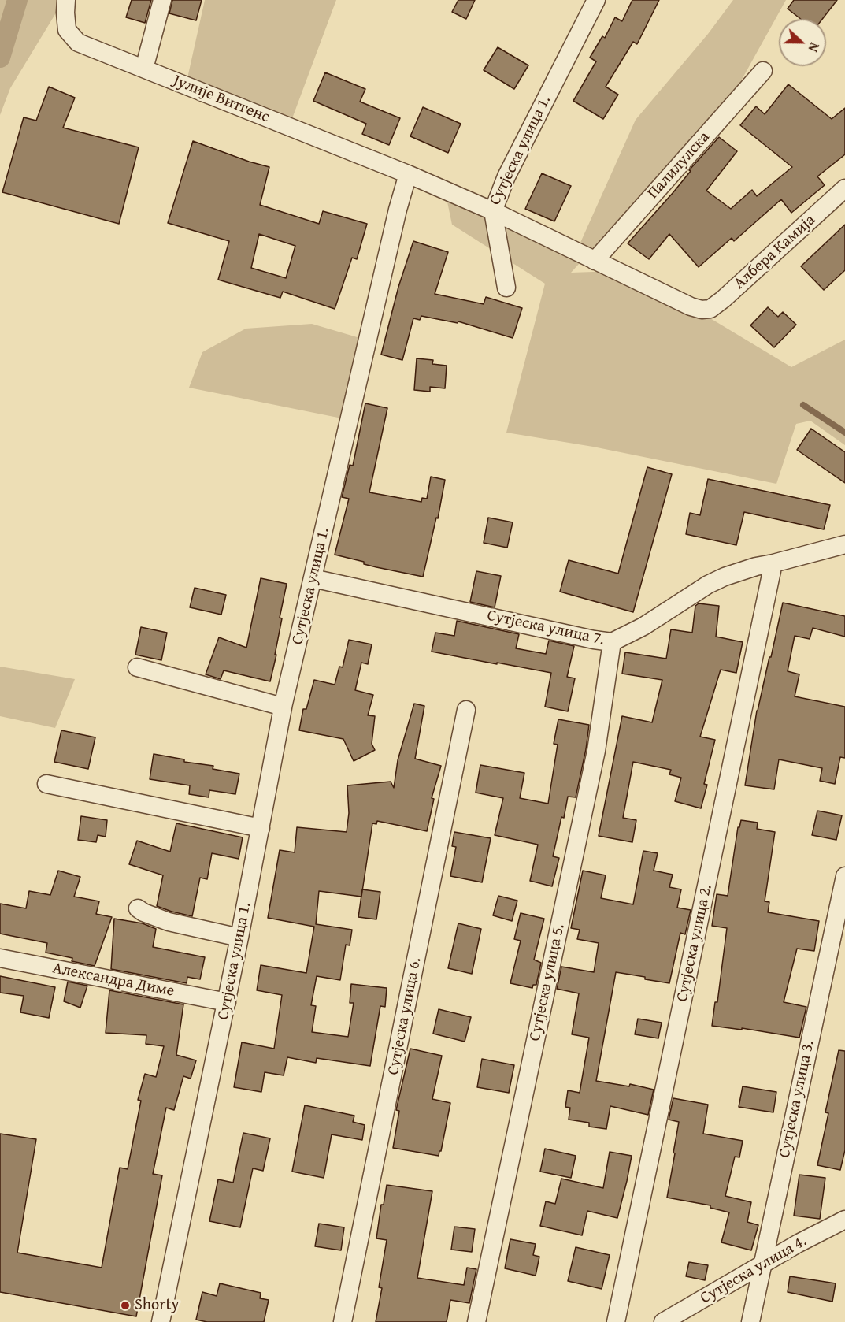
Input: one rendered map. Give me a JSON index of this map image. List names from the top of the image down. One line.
{"streets":{"street":["Јулије Витгенс","Сутјеска улица 1.","Палилулска","Албера Камија","Сутјеска улица 7.","Сутјеска улица 2.","Александра Диме","Сутјеска улица 5.","Сутјеска улица 6.","Сутјеска улица 3.","Сутјеска улица 4."]},"crossings":[["Јулије Витгенс","Сутјеска улица 1."],["Сутјеска улица 1.","Сутјеска улица 7."],["Сутјеска улица 1.","Александра Диме"],["Палилулска","Албера Камија"],["Сутјеска улица 7.","Сутјеска улица 2."],["Сутјеска улица 7.","Сутјеска улица 5."],["Сутјеска улица 3.","Сутјеска улица 4."]],"places":["Shorty"],"north":"right"}
